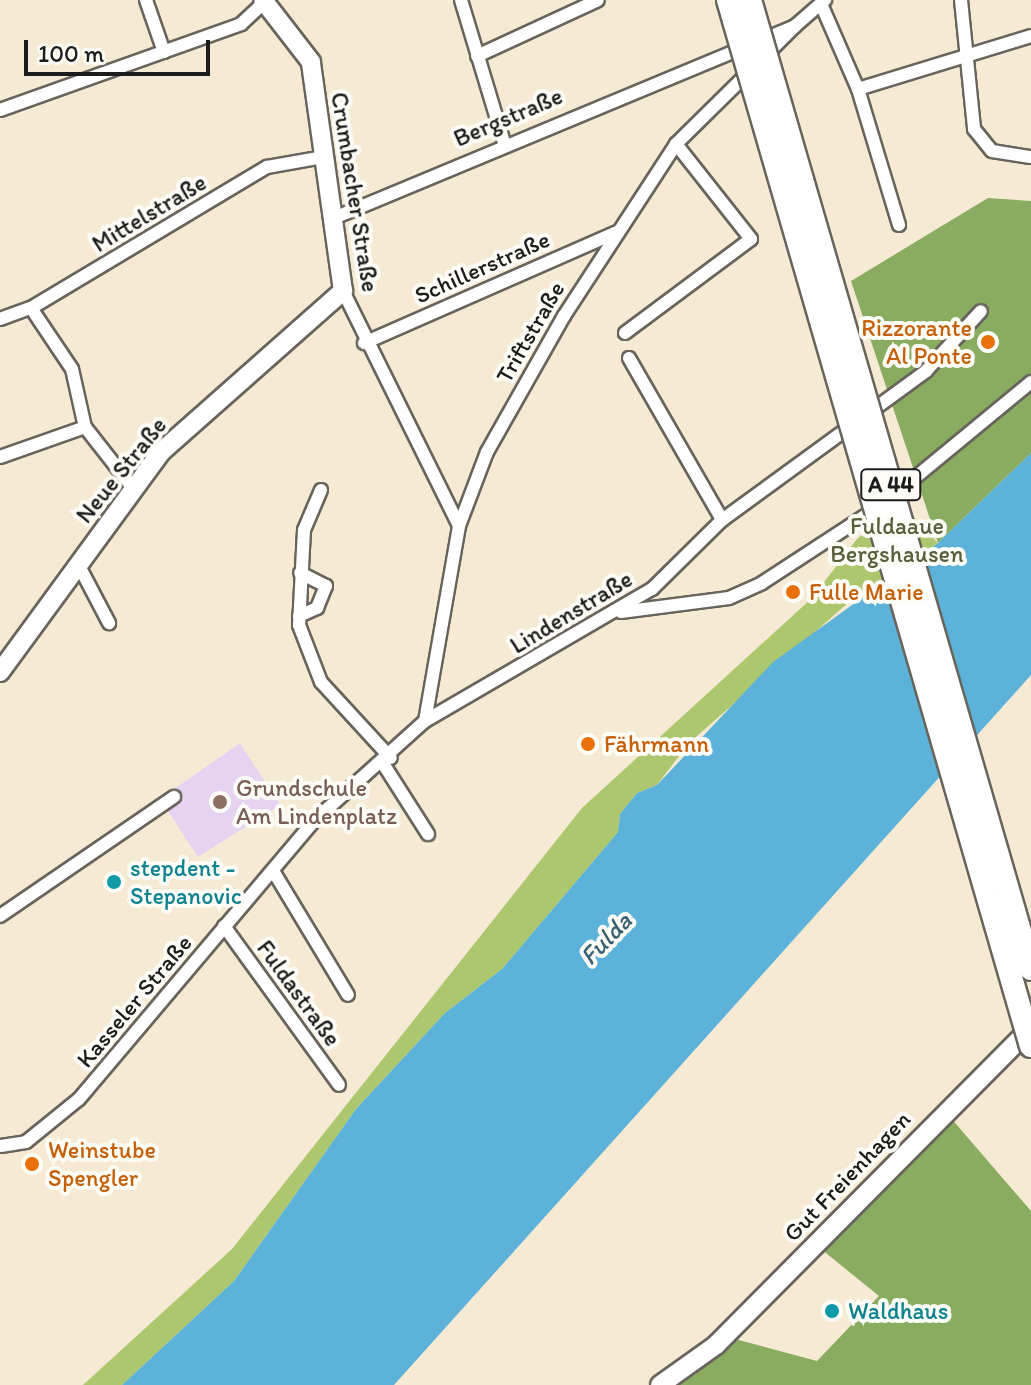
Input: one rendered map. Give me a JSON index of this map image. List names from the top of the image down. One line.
{"streets":{"highway":["A 44"],"street":["Bergstraße","Crumbacher Straße","Mittelstraße","Schillerstraße","Triftstraße","Neue Straße","Lindenstraße","Fuldastraße","Kasseler Straße","Gut Freienhagen"]},"crossings":[["Bergstraße","Crumbacher Straße"],["Bergstraße","Triftstraße"],["Crumbacher Straße","Mittelstraße"],["Crumbacher Straße","Schillerstraße"],["Crumbacher Straße","Triftstraße"],["Crumbacher Straße","Neue Straße"],["Schillerstraße","Triftstraße"],["Triftstraße","Lindenstraße"],["Triftstraße","Kasseler Straße"],["A 44","Gut Freienhagen"],["Lindenstraße","Kasseler Straße"],["Fuldastraße","Kasseler Straße"]],"water":["Fulda"],"parks":["Fuldaaue Bergshausen"],"places":["Rizzorante Al Ponte","Fulle Marie","Fährmann","Grundschule Am Lindenplatz","stepdent - Stepanovic","Weinstube Spengler","Waldhaus"],"scale_bar":"100 m"}
